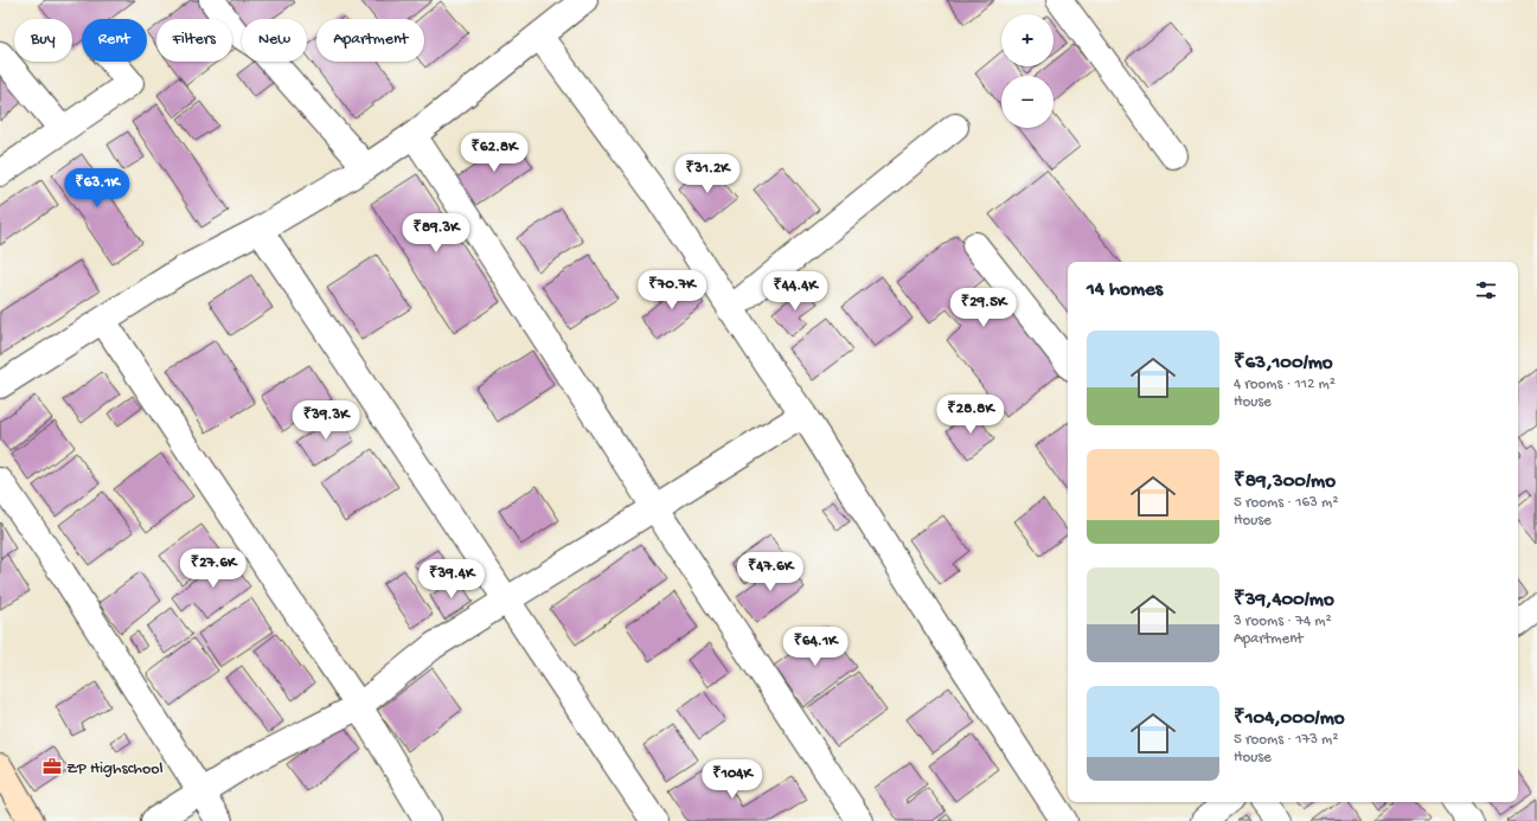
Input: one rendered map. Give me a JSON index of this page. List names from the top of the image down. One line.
{"places":{"office":["ZP Highschool"]},"page":{"map_buttons":["+","−"],"chip":["Buy","Rent","Filters","New","Apartment"],"price":["₹62.8K","₹31.2K","₹63.1K","₹89.3K","₹70.7K","₹44.4K","₹29.5K","₹28.8K","₹39.3K","₹27.6K","₹47.6K","₹39.4K","₹64.1K","₹104K"],"heading":"14 homes","list":[{"name":"₹63,100/mo","note":"4 rooms · 112 m² · House"},{"name":"₹89,300/mo","note":"5 rooms · 163 m² · House"},{"name":"₹39,400/mo","note":"3 rooms · 74 m² · Apartment"},{"name":"₹104,000/mo","note":"5 rooms · 173 m² · House"}]}}
